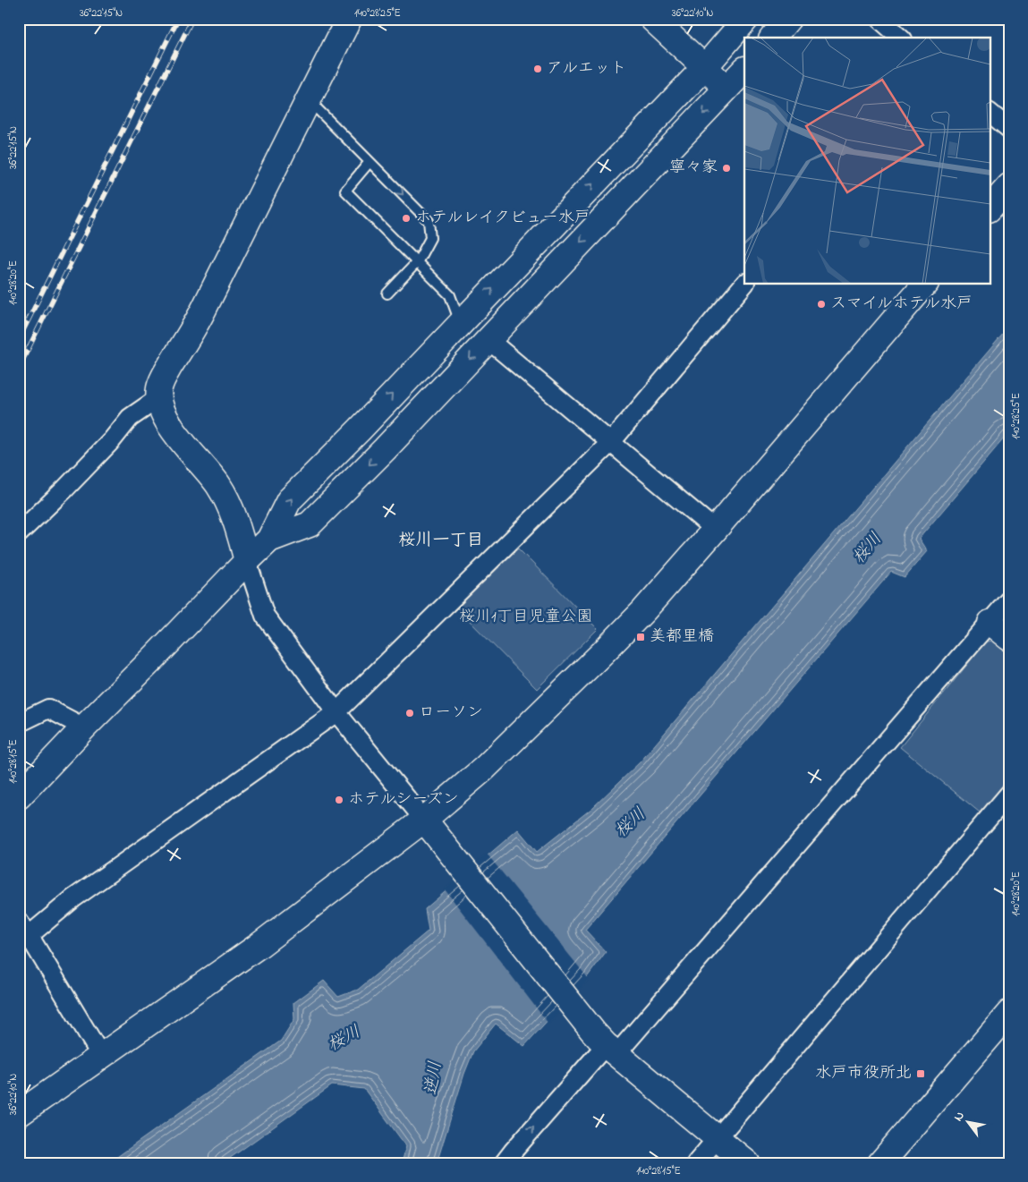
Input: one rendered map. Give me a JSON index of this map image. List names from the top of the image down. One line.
{"districts":["桜川一丁目"],"water":["桜川","逆川"],"parks":["桜川1丁目児童公園"],"places":{"other":["アルエット","寧々家","ホテルレイクビュー水戸","スマイルホテル水戸","ローソン","ホテルシーズン"],"transit":["美都里橋","水戸市役所北"]},"north":"top left","coordinates":["36°22'15\"N","140°28'25\"E","36°22'10\"N","140°28'20\"E","140°28'15\"E"]}
